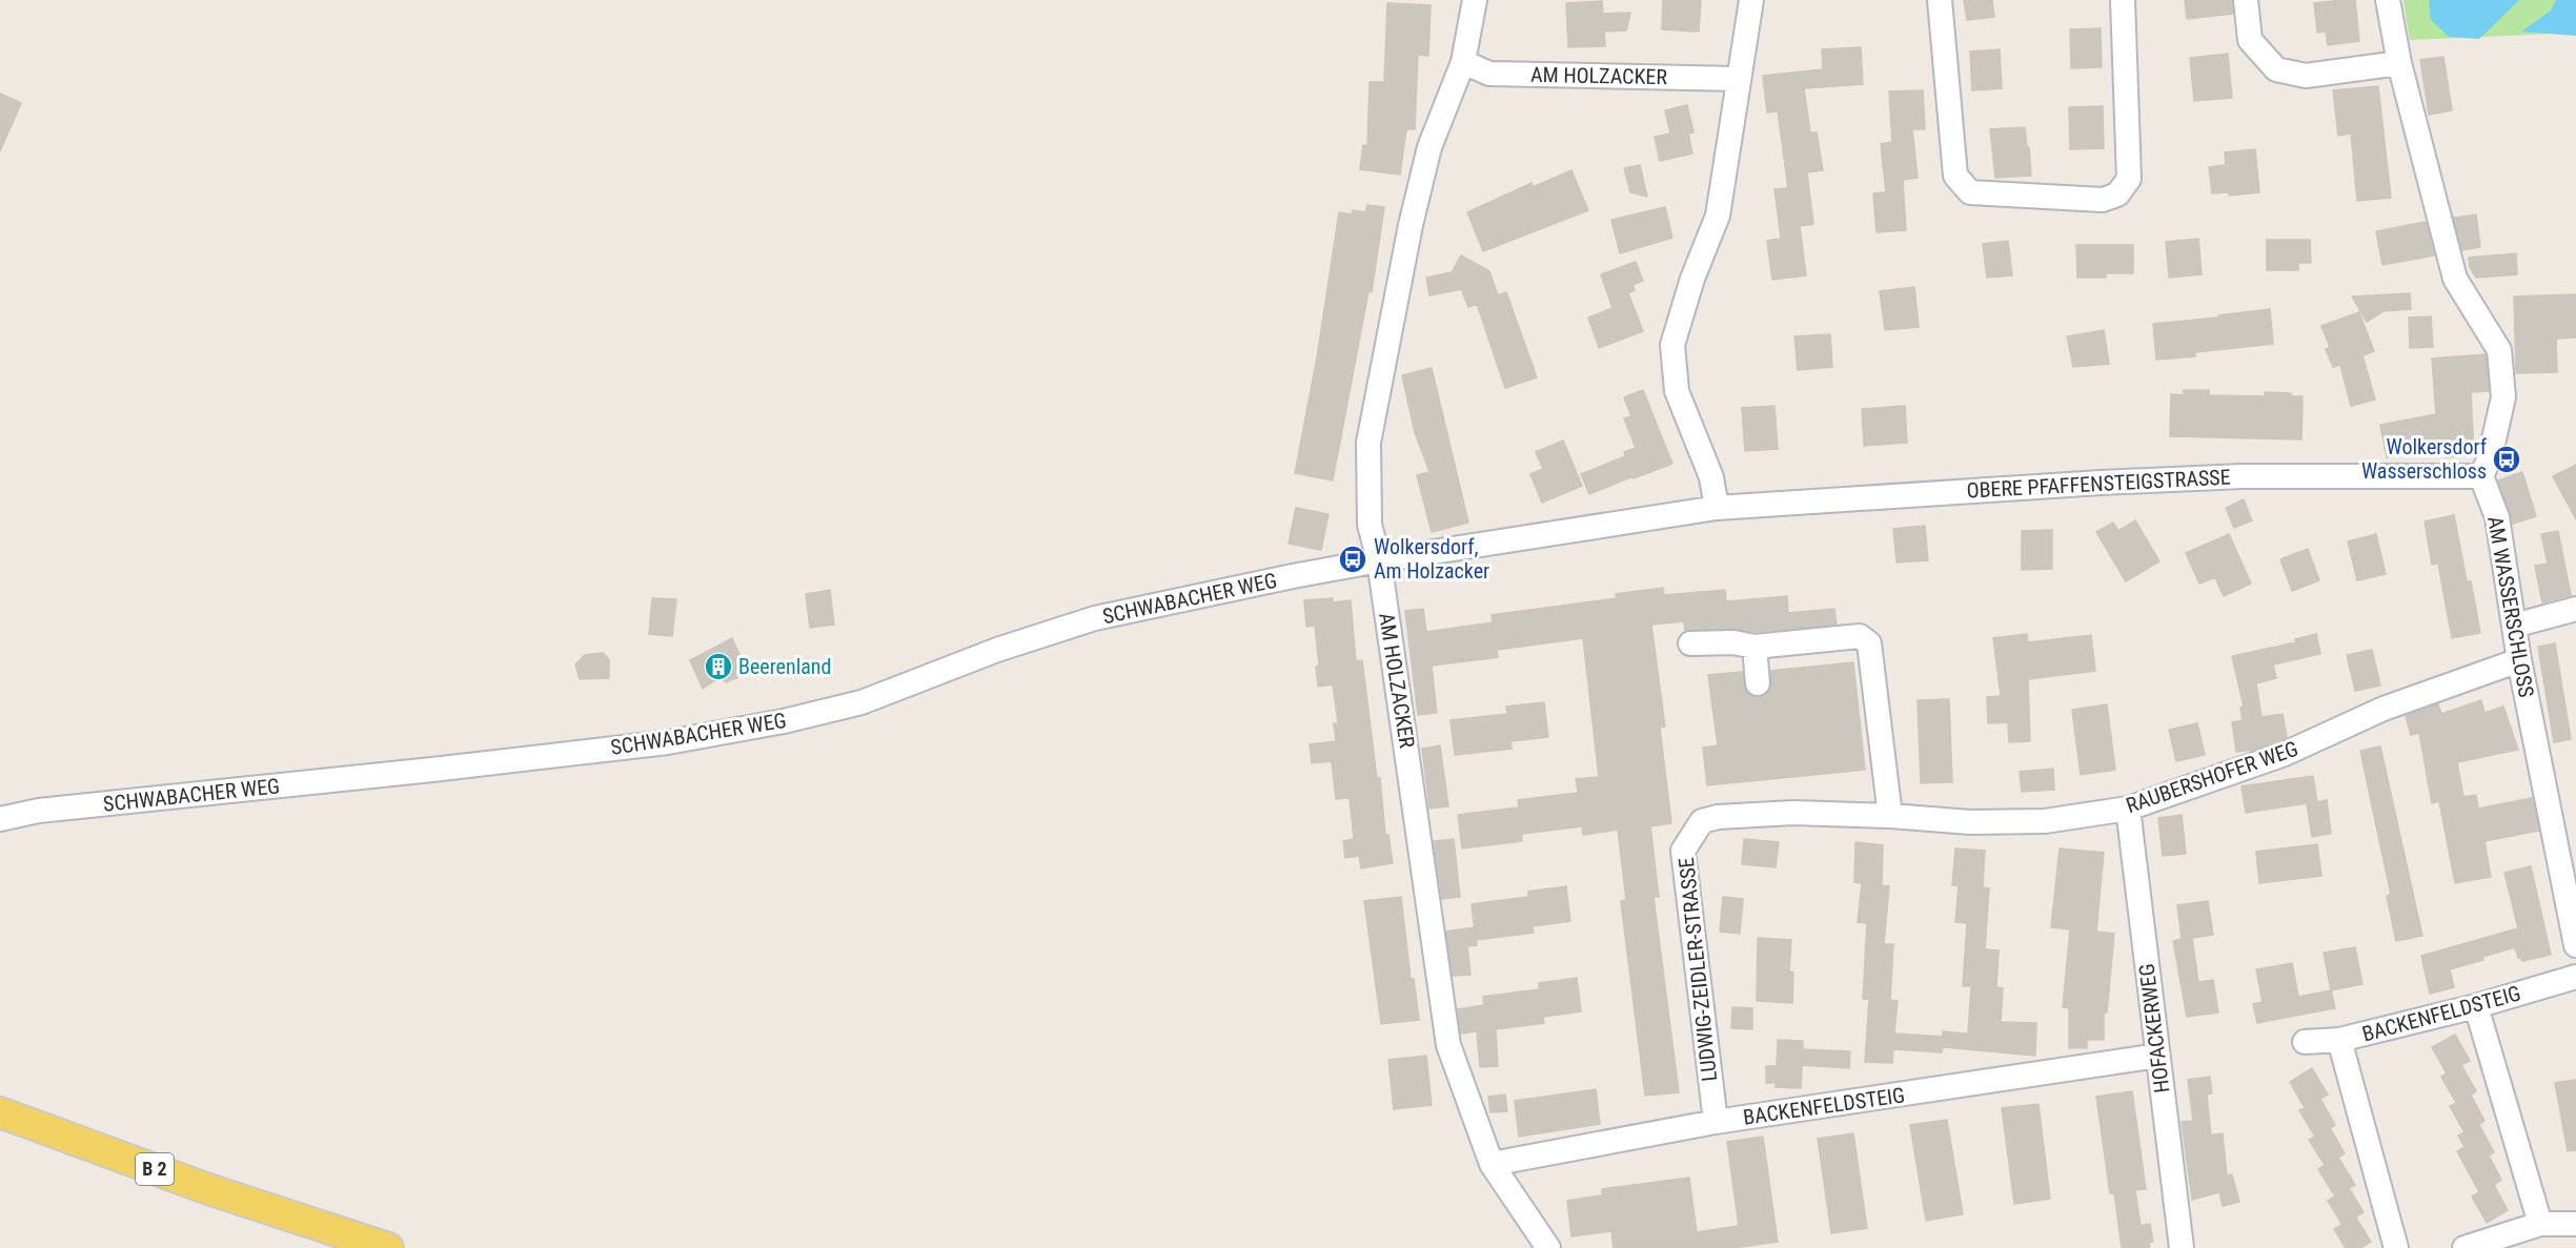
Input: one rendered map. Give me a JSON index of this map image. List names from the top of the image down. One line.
{"streets":{"main road":["B 2"],"street":["AM HOLZACKER","OBERE PFAFFENSTEIGSTRASSE","SCHWABACHER WEG","AM WASSERSCHLOSS","RAUBERSHOFER WEG","LUDWIG-ZEIDLER-STRASSE","BACKENFELDSTEIG","HOFACKERWEG"]},"crossings":[["AM HOLZACKER","OBERE PFAFFENSTEIGSTRASSE"],["AM HOLZACKER","SCHWABACHER WEG"],["AM HOLZACKER","BACKENFELDSTEIG"],["OBERE PFAFFENSTEIGSTRASSE","SCHWABACHER WEG"],["OBERE PFAFFENSTEIGSTRASSE","AM WASSERSCHLOSS"],["AM WASSERSCHLOSS","RAUBERSHOFER WEG"],["RAUBERSHOFER WEG","LUDWIG-ZEIDLER-STRASSE"],["RAUBERSHOFER WEG","HOFACKERWEG"],["LUDWIG-ZEIDLER-STRASSE","BACKENFELDSTEIG"],["BACKENFELDSTEIG","HOFACKERWEG"]],"places":{"bus stop":["Wolkersdorf Wasserschloss","Wolkersdorf, Am Holzacker"],"building":["Beerenland"]}}
